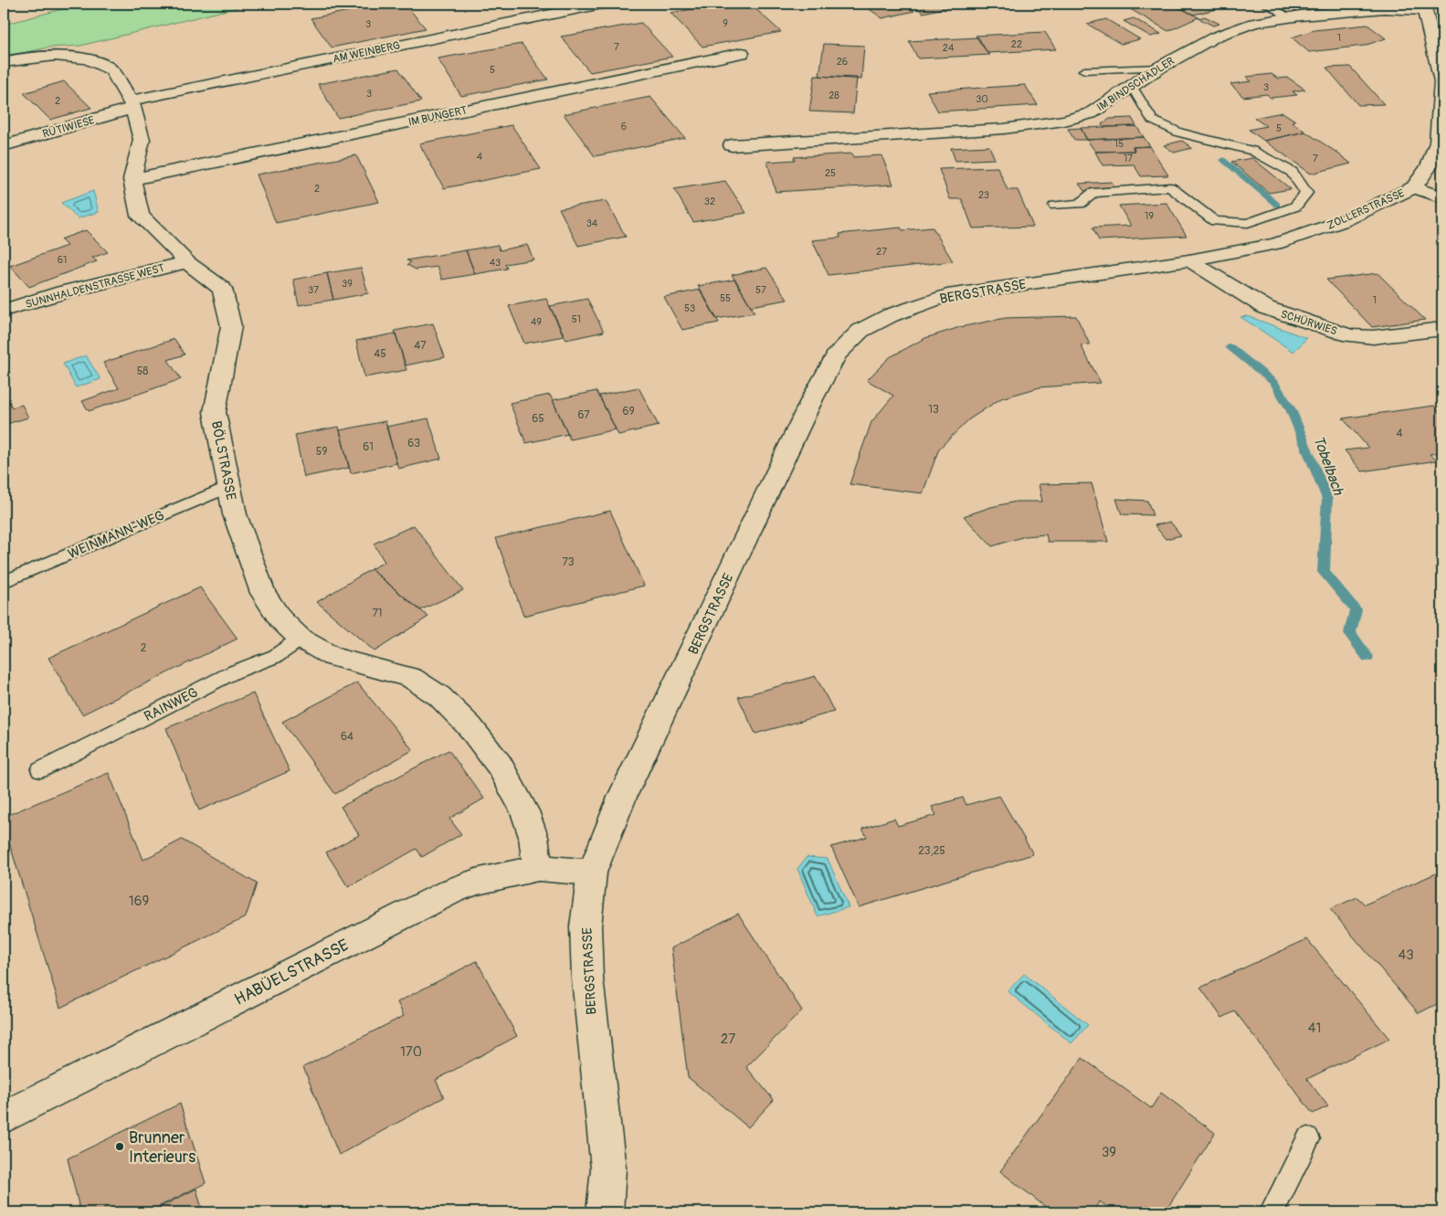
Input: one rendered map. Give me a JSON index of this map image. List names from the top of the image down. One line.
{"streets":{"street":["AM WEINBERG","IM BINDSCHÄDLER","IM BUNGERT","RÜTIWIESE","ZOLLERSTRASSE","SUNNHALDENSTRASSE WEST","BERGSTRASSE","SCHÜRWIES","BÖLSTRASSE","HABÜELSTRASSE"],"lane":["WEINMANN-WEG","RAINWEG"]},"crossings":[["AM WEINBERG","RÜTIWIESE"],["AM WEINBERG","BÖLSTRASSE"],["IM BINDSCHÄDLER","ZOLLERSTRASSE"],["IM BUNGERT","BÖLSTRASSE"],["RÜTIWIESE","BÖLSTRASSE"],["ZOLLERSTRASSE","BERGSTRASSE"],["ZOLLERSTRASSE","SCHÜRWIES"],["SUNNHALDENSTRASSE WEST","BÖLSTRASSE"],["BERGSTRASSE","HABÜELSTRASSE"],["BÖLSTRASSE","WEINMANN-WEG"],["BÖLSTRASSE","RAINWEG"],["BÖLSTRASSE","HABÜELSTRASSE"]],"water":["Tobelbach"],"places":["Brunner Interieurs"],"house_numbers":["9","3","1","22","7","24","26","5","3","3","28","30","2","6","5","15","4","17","7","25","2","23","32","19","34","27","61","43","39","37","57","55","1","53","51","49","47","45","58","13","69","67","65","4","63","61","59","73","71","2","64","23,25","169","43","41","27","170","39"]}
